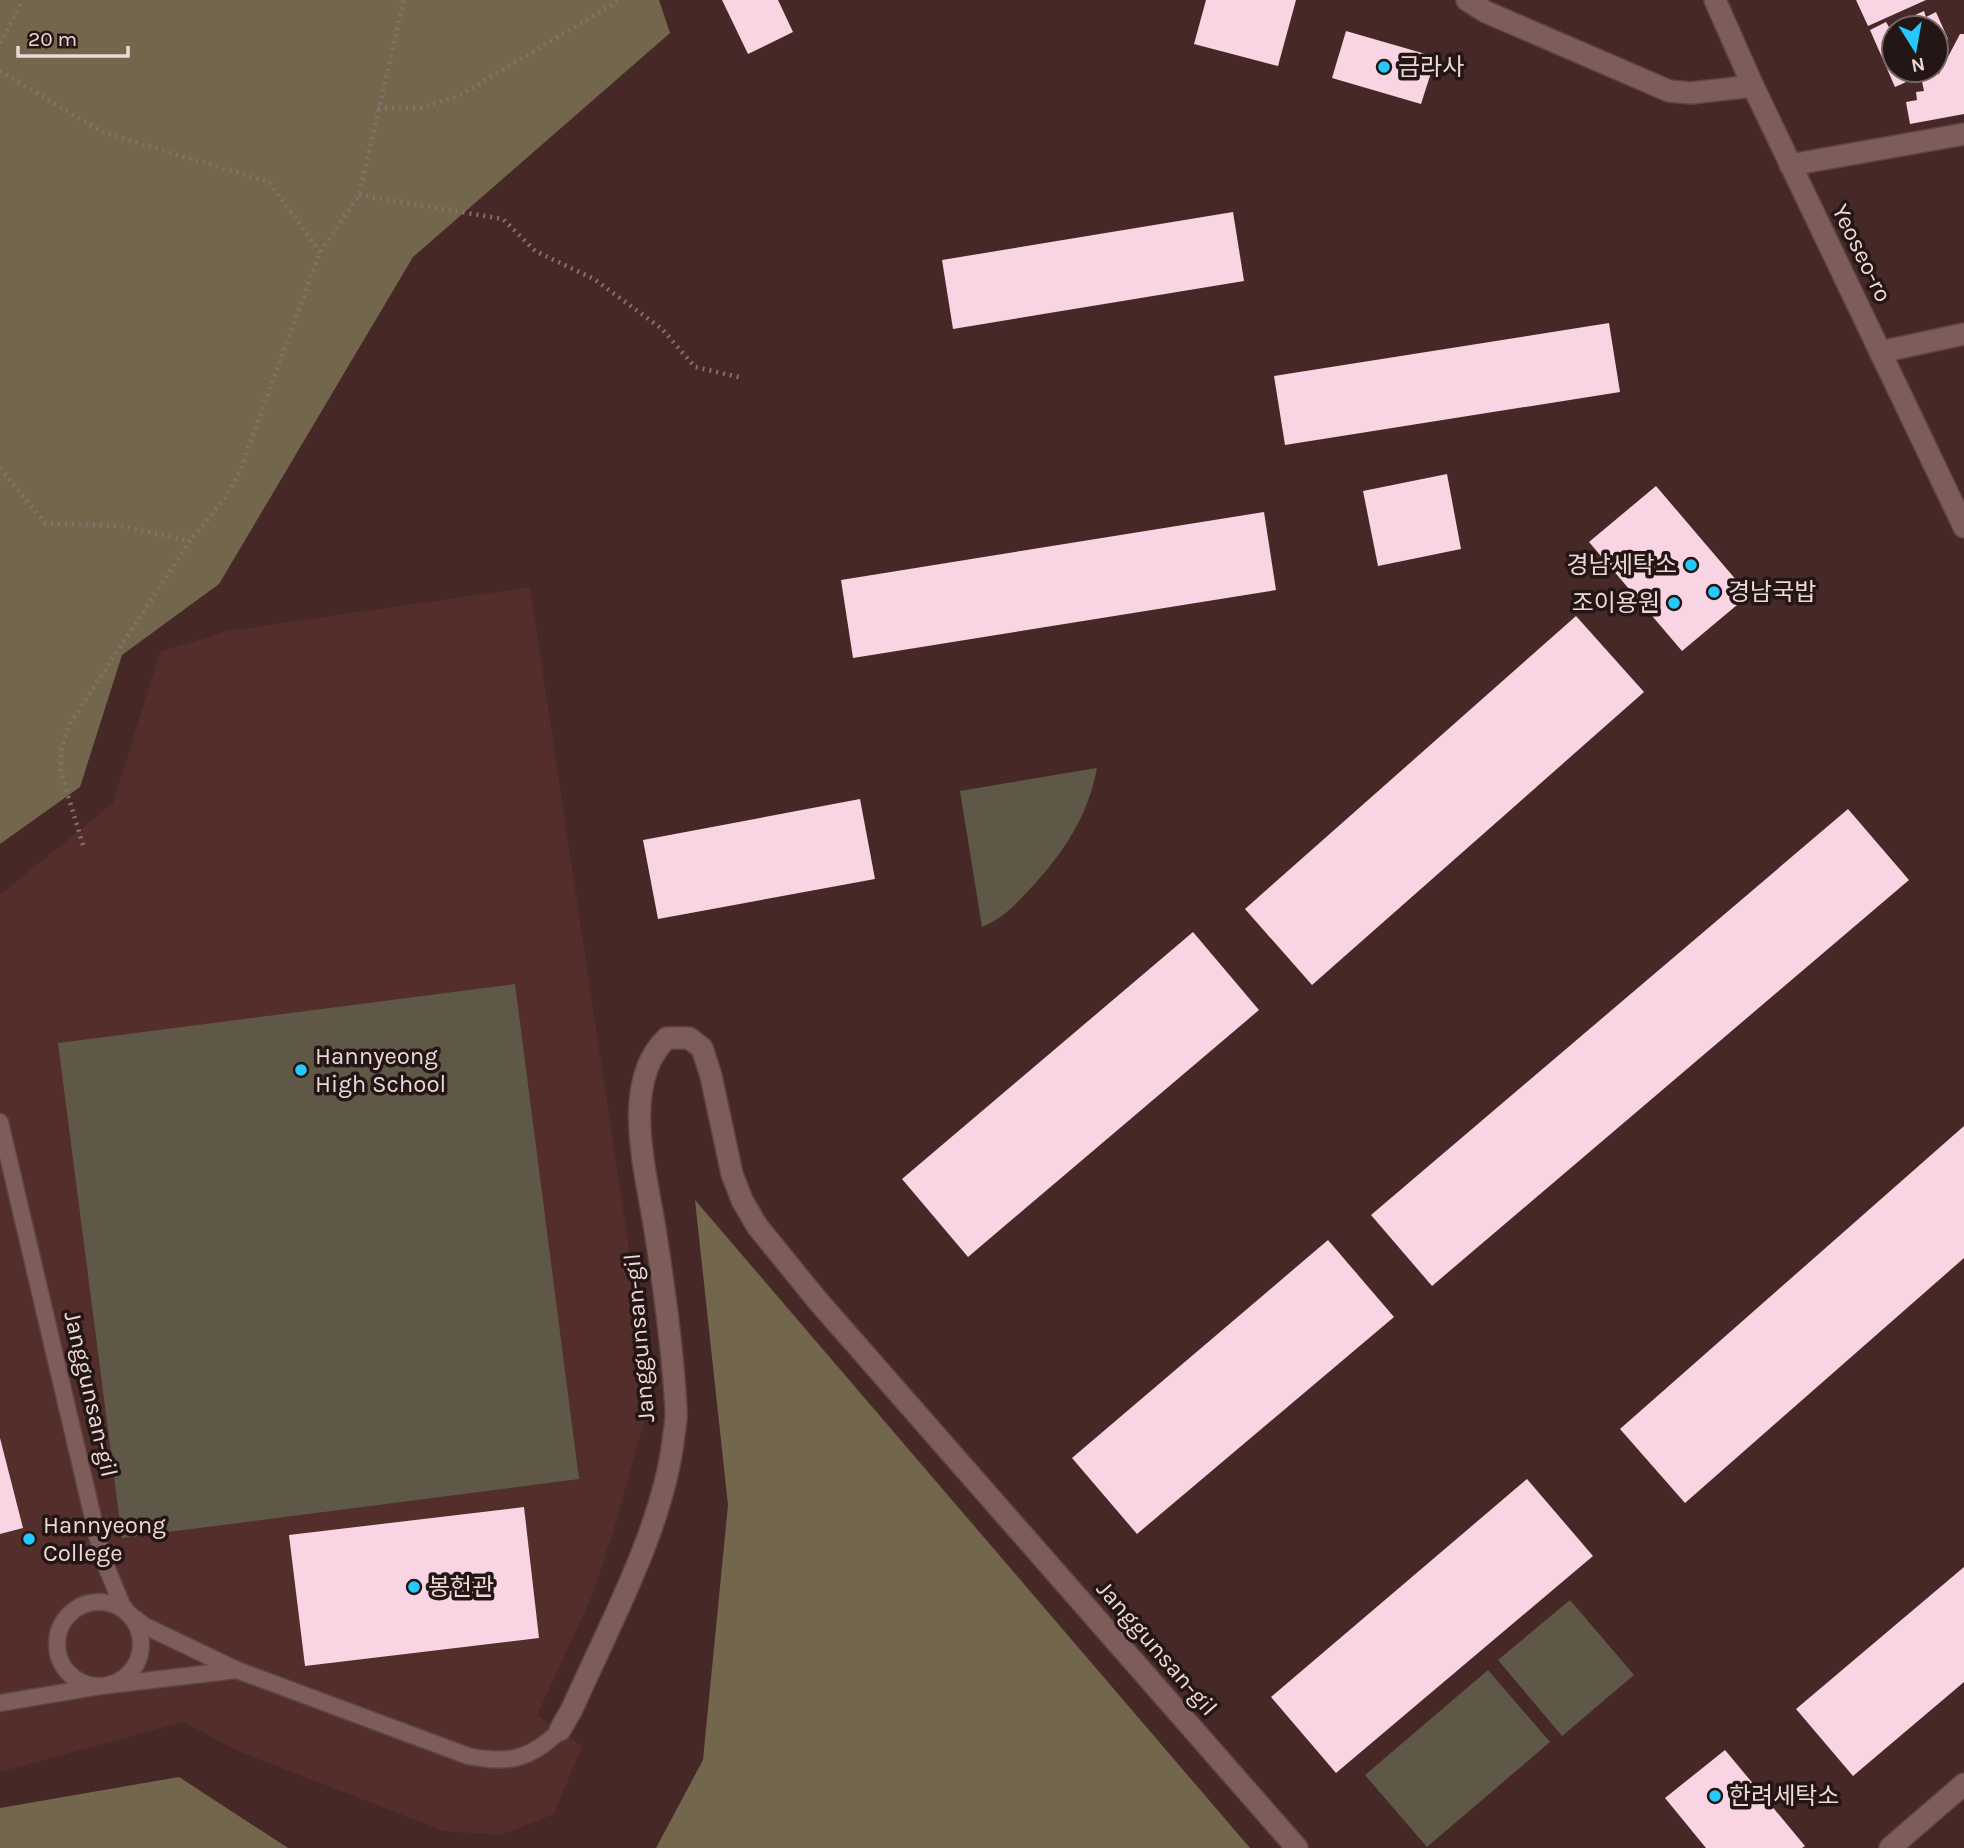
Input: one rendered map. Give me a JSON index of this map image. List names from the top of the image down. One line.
{"streets":{"street":["Yeoseo-ro","Janggunsan-gil"]},"places":["금라사","경남세탁소","경남국밥","조이용원","Hannyeong High School","Hannyeong College","봉헌관","한려세탁소"],"scale_bar":"20 m","north":"bottom"}
